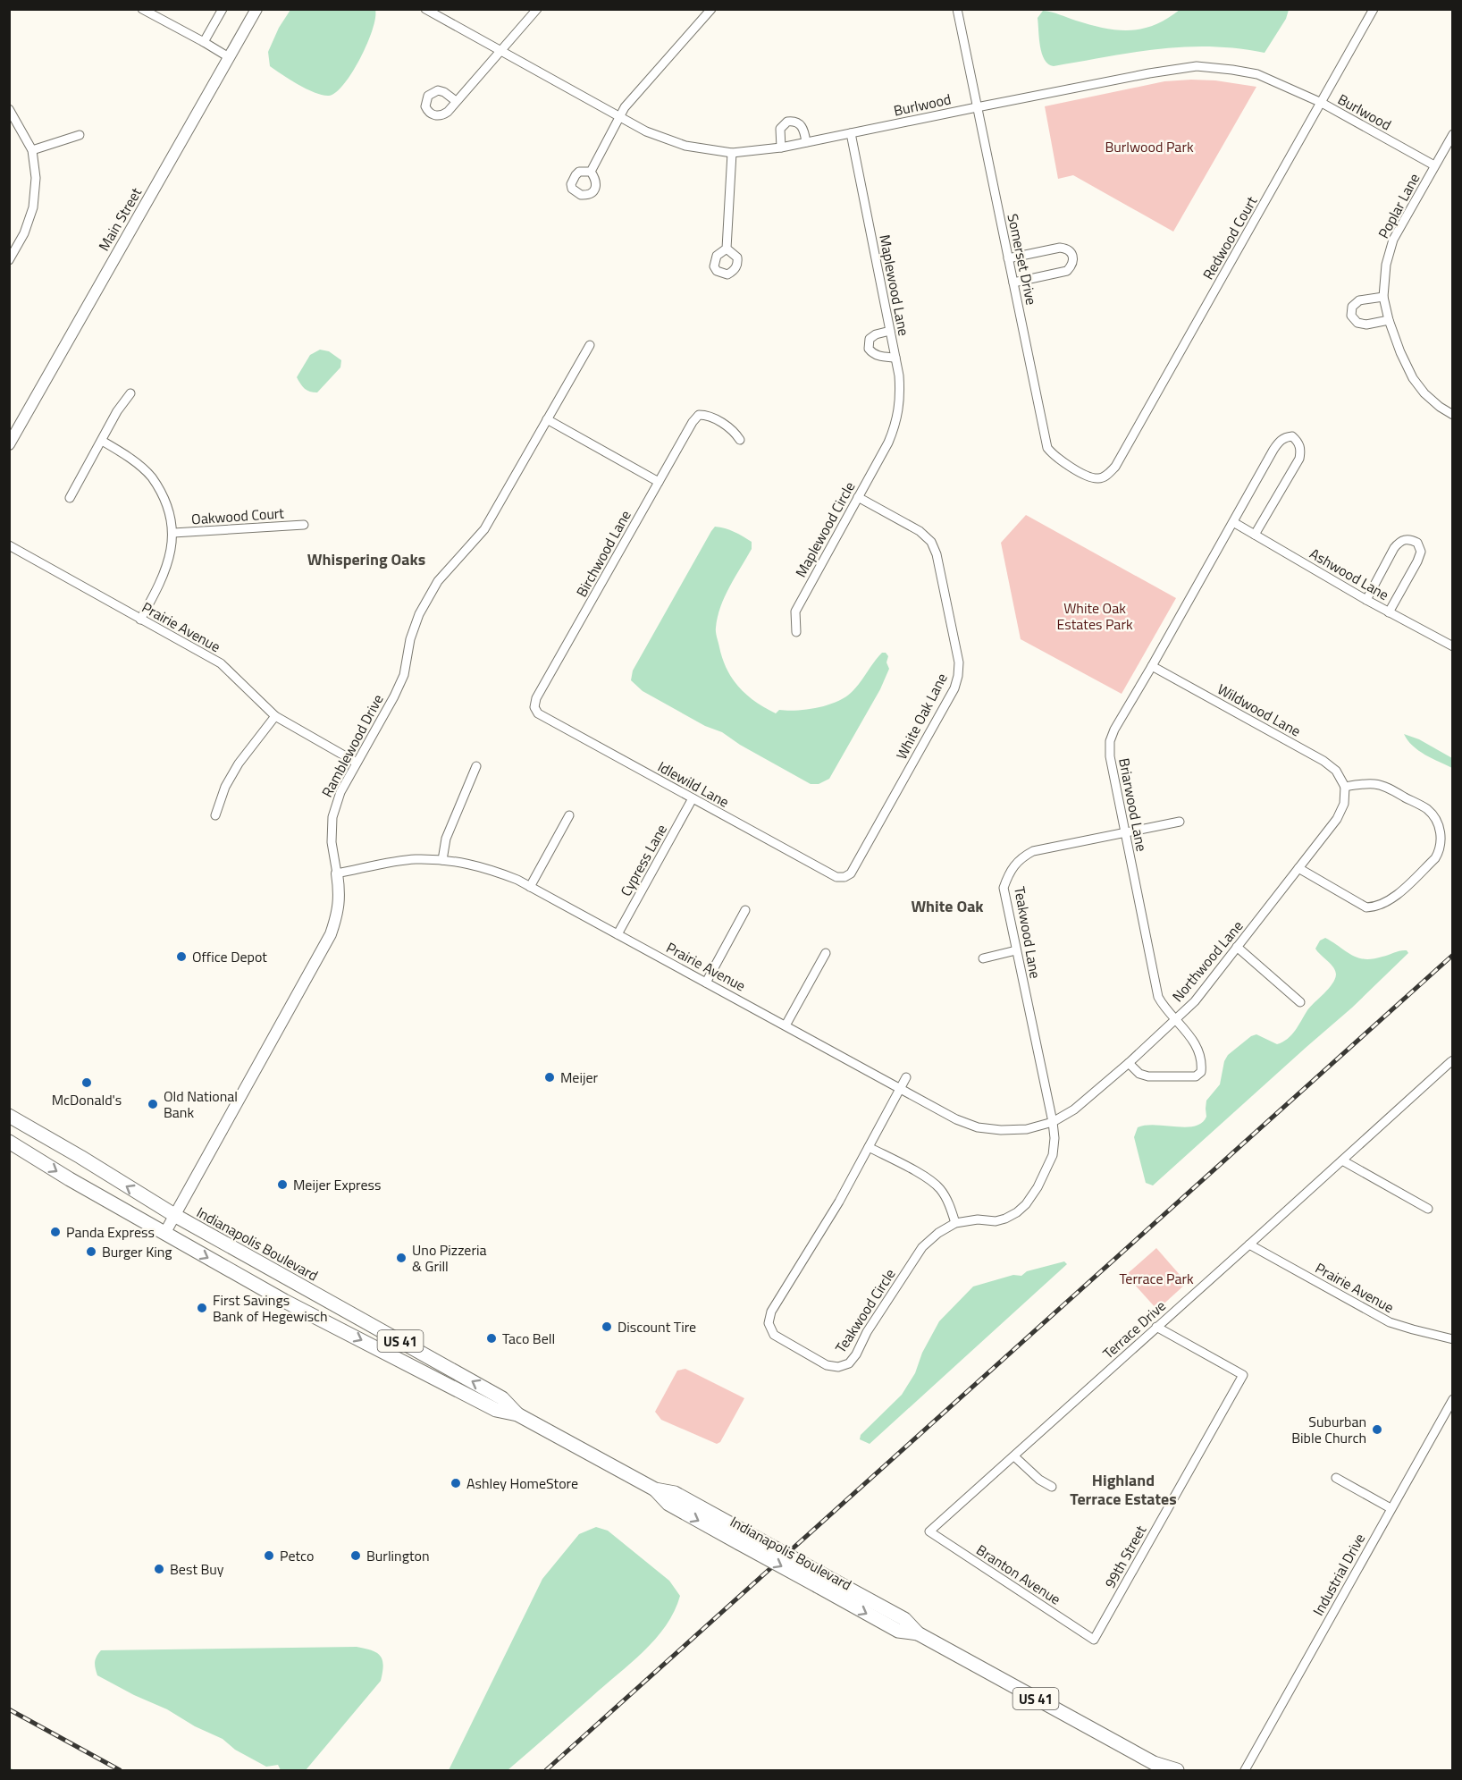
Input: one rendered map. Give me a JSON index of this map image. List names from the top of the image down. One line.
{"streets":{"highway":["Indianapolis Boulevard","US 41"],"street":["Burlwood","Poplar Lane","Main Street","Redwood Court","Somerset Drive","Maplewood Lane","Oakwood Court","Maplewood Circle","Birchwood Lane","Ashwood Lane","Prairie Avenue","Wildwood Lane","White Oak Lane","Ramblewood Drive","Idlewild Lane","Briarwood Lane","Cypress Lane","Teakwood Lane","Northwood Lane","Teakwood Circle","Terrace Drive","99th Street","Branton Avenue","Industrial Drive"]},"crossings":[["Burlwood","Poplar Lane"],["Burlwood","Redwood Court"],["Burlwood","Somerset Drive"],["Burlwood","Maplewood Lane"],["Redwood Court","Somerset Drive"],["Maplewood Lane","Maplewood Circle"],["Maplewood Circle","White Oak Lane"],["Birchwood Lane","Idlewild Lane"],["Ashwood Lane","Briarwood Lane"],["Prairie Avenue","Ramblewood Drive"],["Prairie Avenue","Cypress Lane"],["Prairie Avenue","Teakwood Lane"],["Prairie Avenue","Northwood Lane"],["Prairie Avenue","Teakwood Circle"],["Prairie Avenue","Terrace Drive"],["Wildwood Lane","Briarwood Lane"],["Wildwood Lane","Northwood Lane"],["White Oak Lane","Idlewild Lane"],["Ramblewood Drive","Indianapolis Boulevard"],["Idlewild Lane","Cypress Lane"],["Briarwood Lane","Teakwood Lane"],["Briarwood Lane","Northwood Lane"],["Teakwood Lane","Northwood Lane"],["Teakwood Lane","Teakwood Circle"],["Northwood Lane","Teakwood Circle"],["Terrace Drive","99th Street"],["Terrace Drive","Branton Avenue"],["99th Street","Branton Avenue"]],"districts":["Whispering Oaks","White Oak","Highland Terrace Estates"],"parks":["Burlwood Park","White Oak Estates Park","Terrace Park"],"places":["Office Depot","Meijer","McDonald's","Old National Bank","Meijer Express","Panda Express","Burger King","Uno Pizzeria & Grill","First Savings Bank of Hegewisch","Discount Tire","Taco Bell","Suburban Bible Church","Ashley HomeStore","Petco","Burlington","Best Buy"]}
